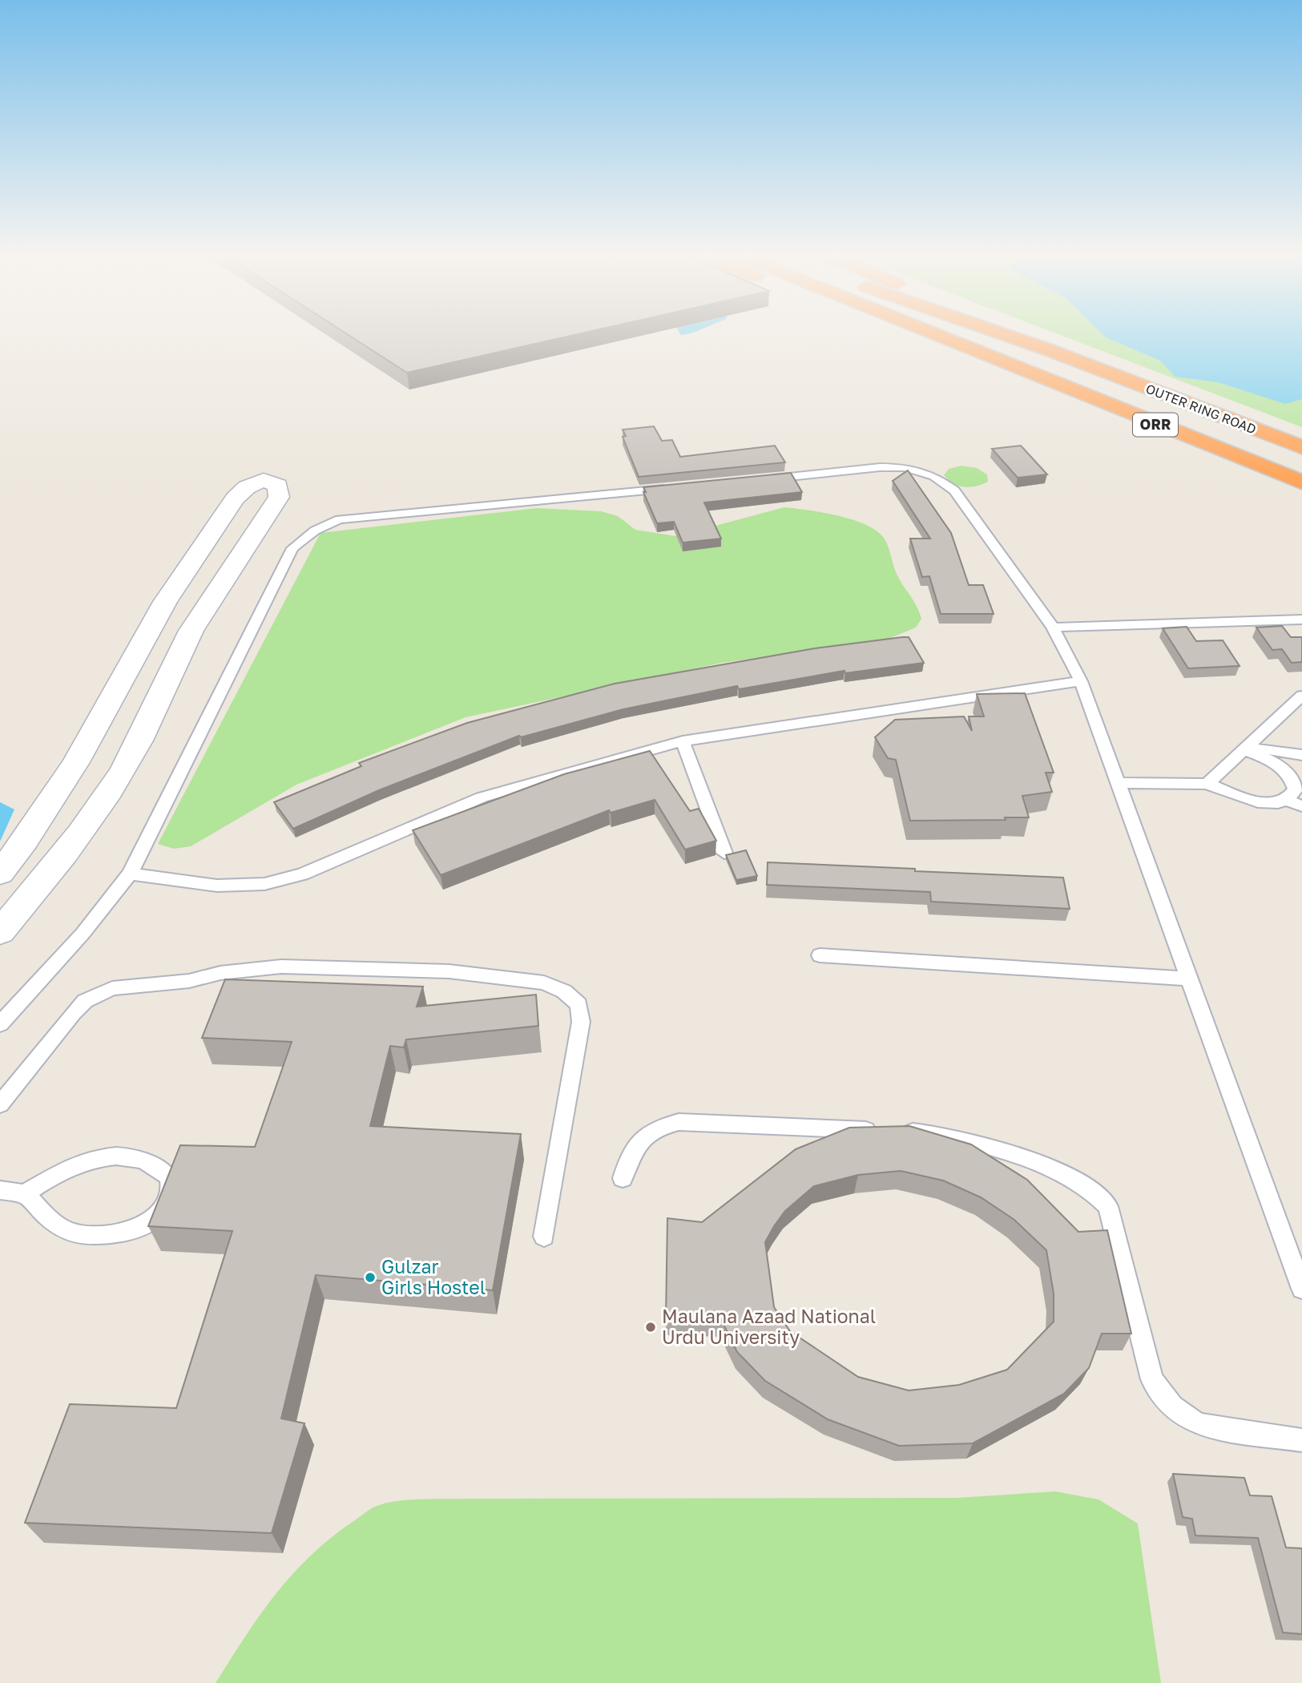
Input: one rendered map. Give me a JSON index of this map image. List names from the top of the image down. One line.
{"streets":{"highway":["OUTER RING ROAD","ORR"]},"crossings":[["OUTER RING ROAD","ORR"]],"places":["Gulzar Girls Hostel","Maulana Azaad National Urdu University"]}
